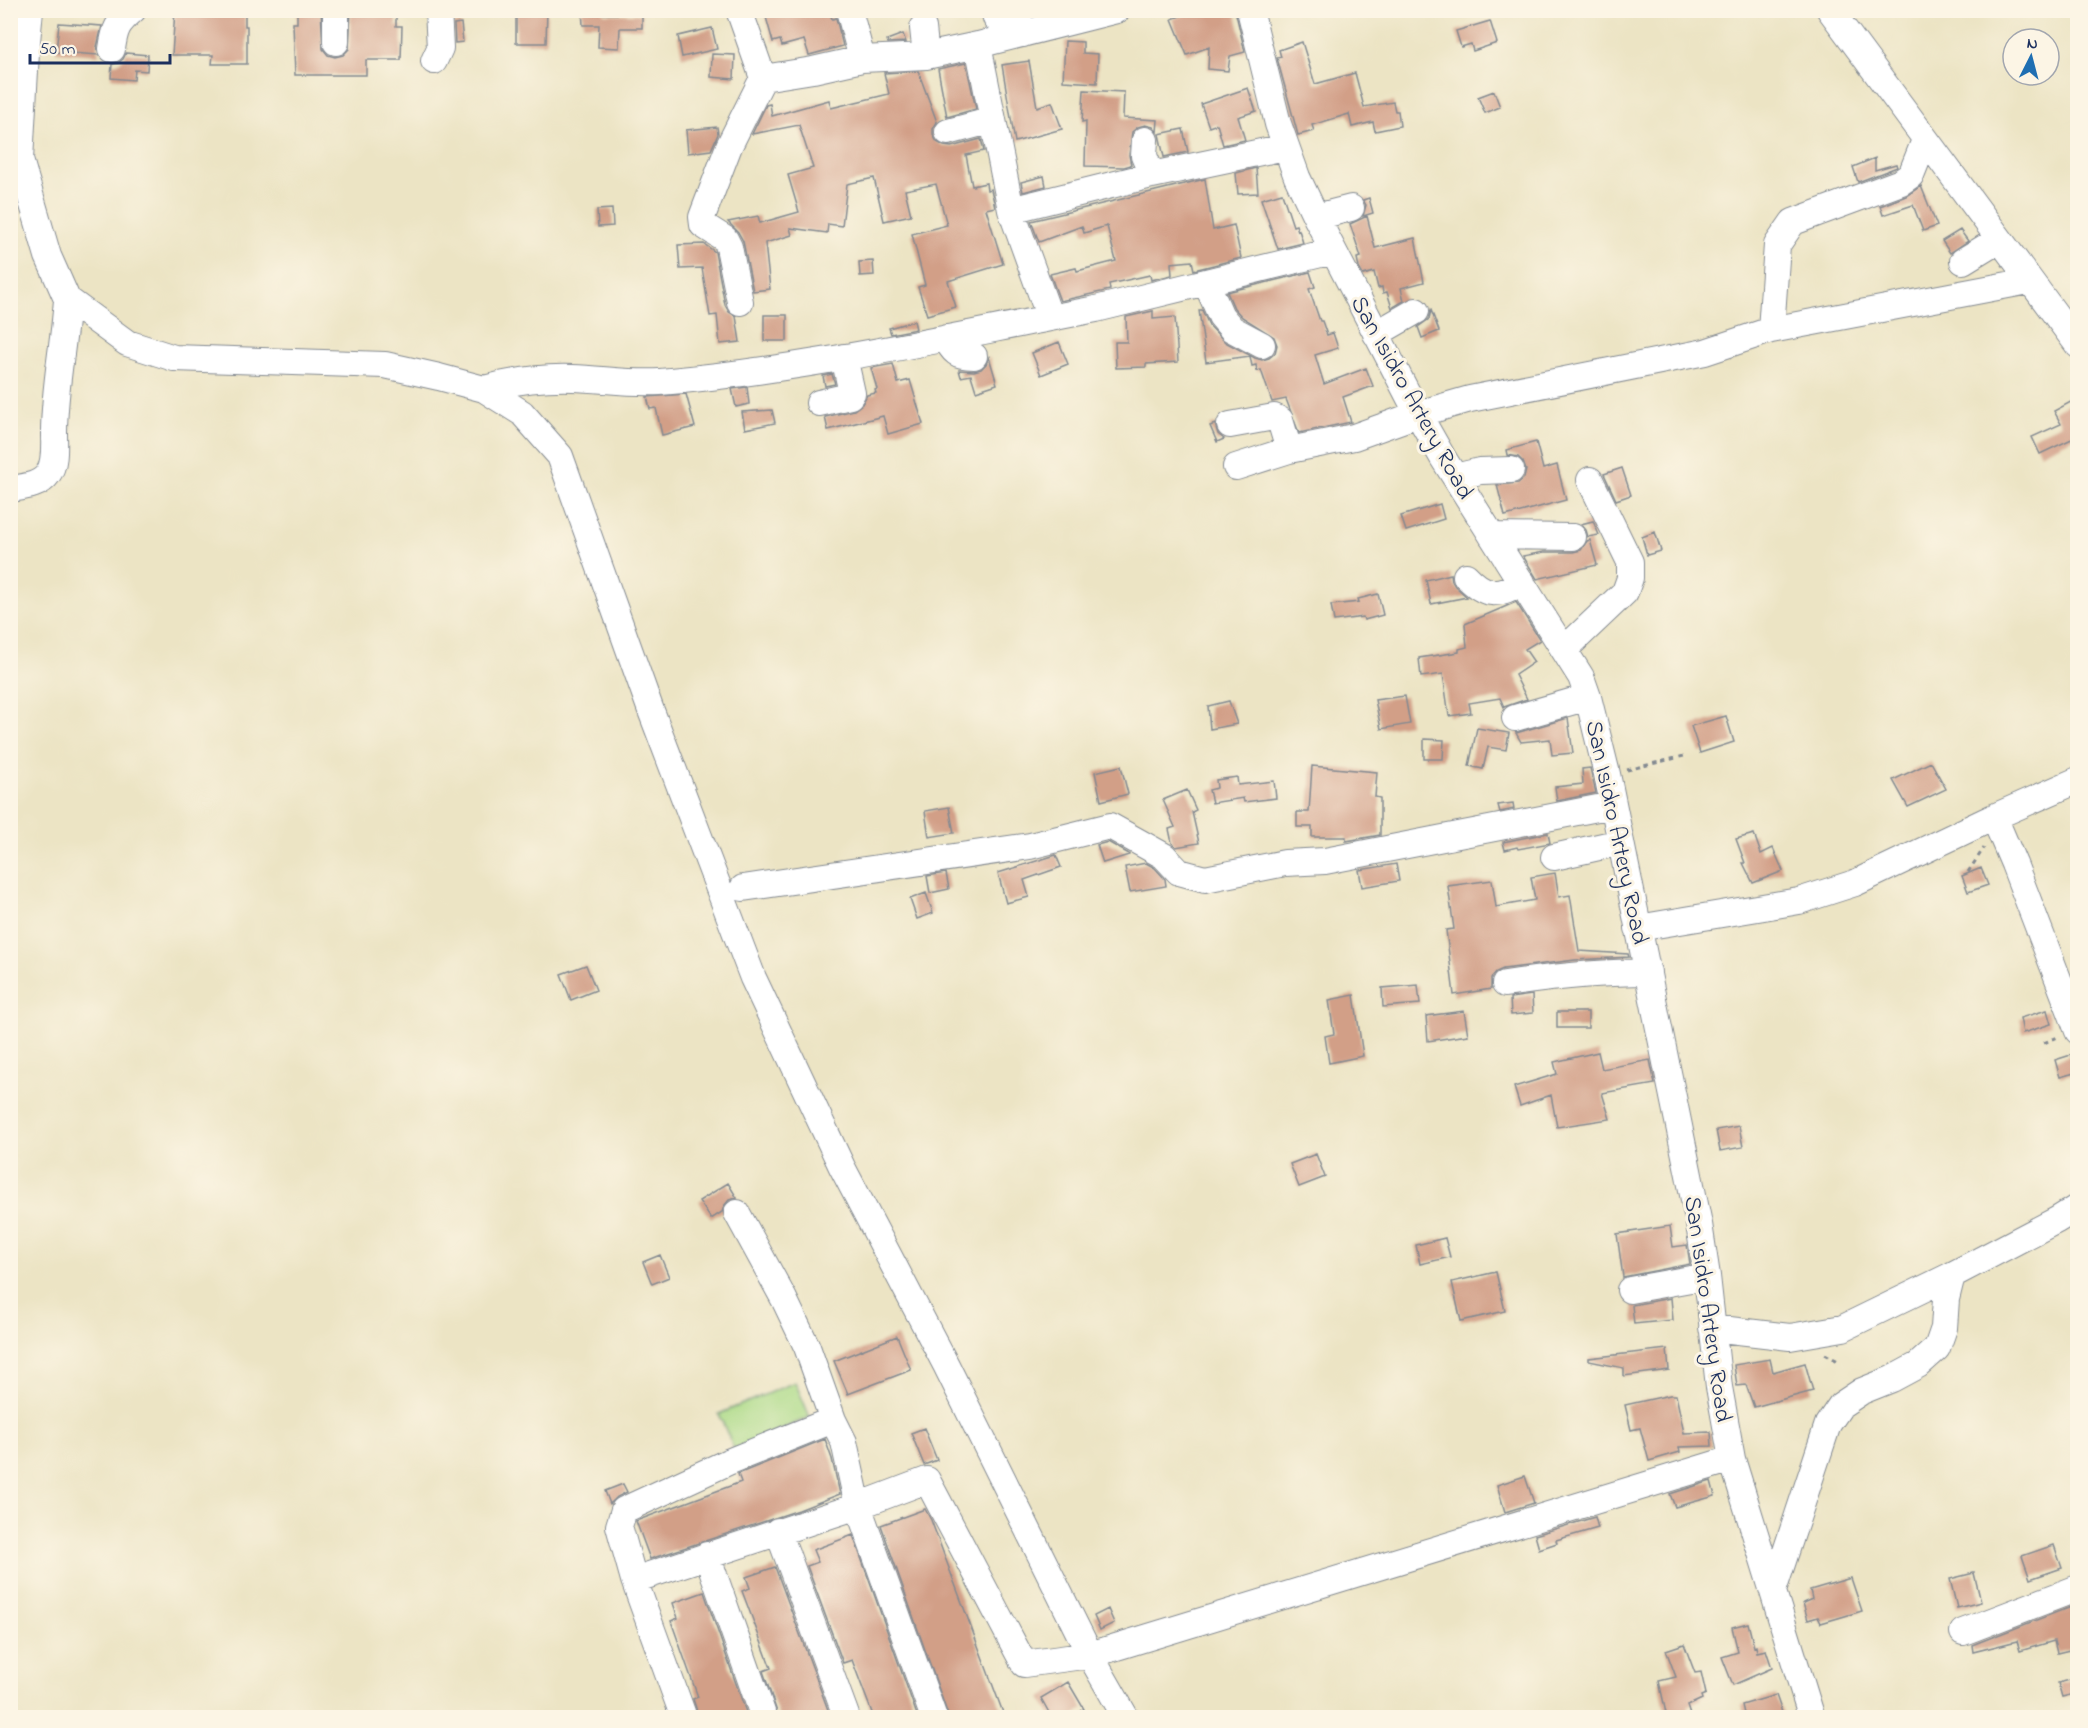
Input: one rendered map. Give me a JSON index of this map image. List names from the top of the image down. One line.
{"streets":{"street":["San Isidro Artery Road"]},"scale_bar":"50 m","north":"top"}
